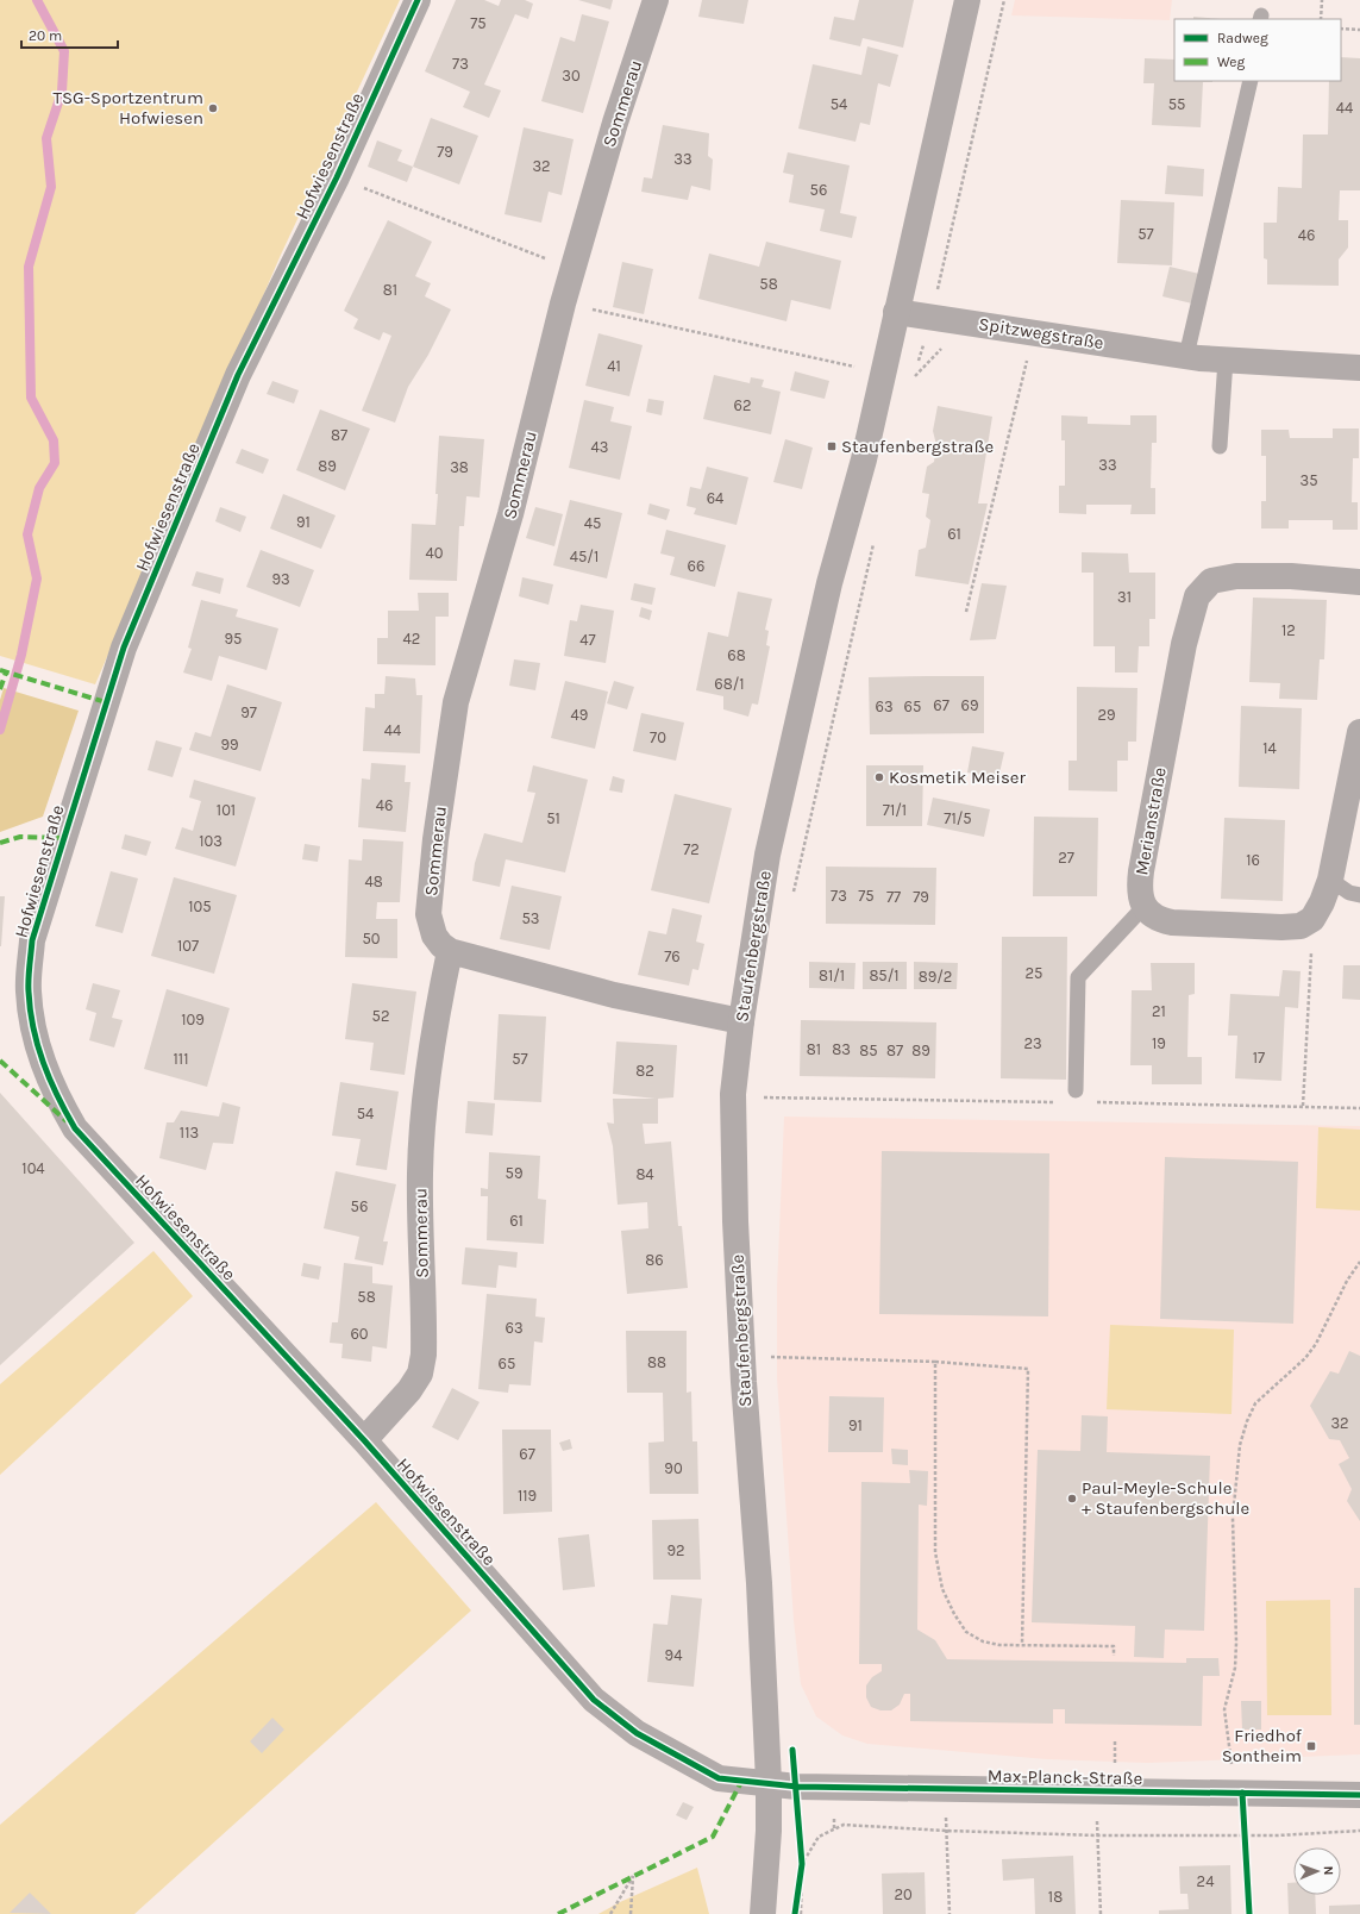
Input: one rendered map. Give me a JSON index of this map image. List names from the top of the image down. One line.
{"streets":{"street":["Sommerau","Hofwiesenstraße","Spitzwegstraße","Merianstraße","Staufenbergstraße","Max-Planck-Straße"]},"crossings":[["Sommerau","Hofwiesenstraße"],["Hofwiesenstraße","Staufenbergstraße"],["Hofwiesenstraße","Max-Planck-Straße"],["Spitzwegstraße","Staufenbergstraße"],["Staufenbergstraße","Max-Planck-Straße"]],"places":{"other":["TSG-Sportzentrum Hofwiesen","Kosmetik Meiser","Paul-Meyle-Schule + Staufenbergschule"],"transit":["Staufenbergstraße","Friedhof Sontheim"]},"house_numbers":["75","73","30","54","55","44","79","33","32","56","57","46","58","81","41","62","87","43","33","89","38","35","64","91","45","61","40","45/1","66","93","31","12","95","42","47","68","68/1","67","69","63","65","97","49","29","44","70","99","14","46","101","71/1","51","71/5","103","72","27","16","48","73","75","77","79","105","53","50","107","76","25","81/1","85/1","89/2","21","52","109","23","19","81","83","85","87","89","17","111","57","82","54","113","104","59","84","56","61","86","58","63","60","88","65","32","91","67","90","119","92","94","24","20","18"],"legend":["Radweg","Weg"],"scale_bar":"20 m","north":"right"}
